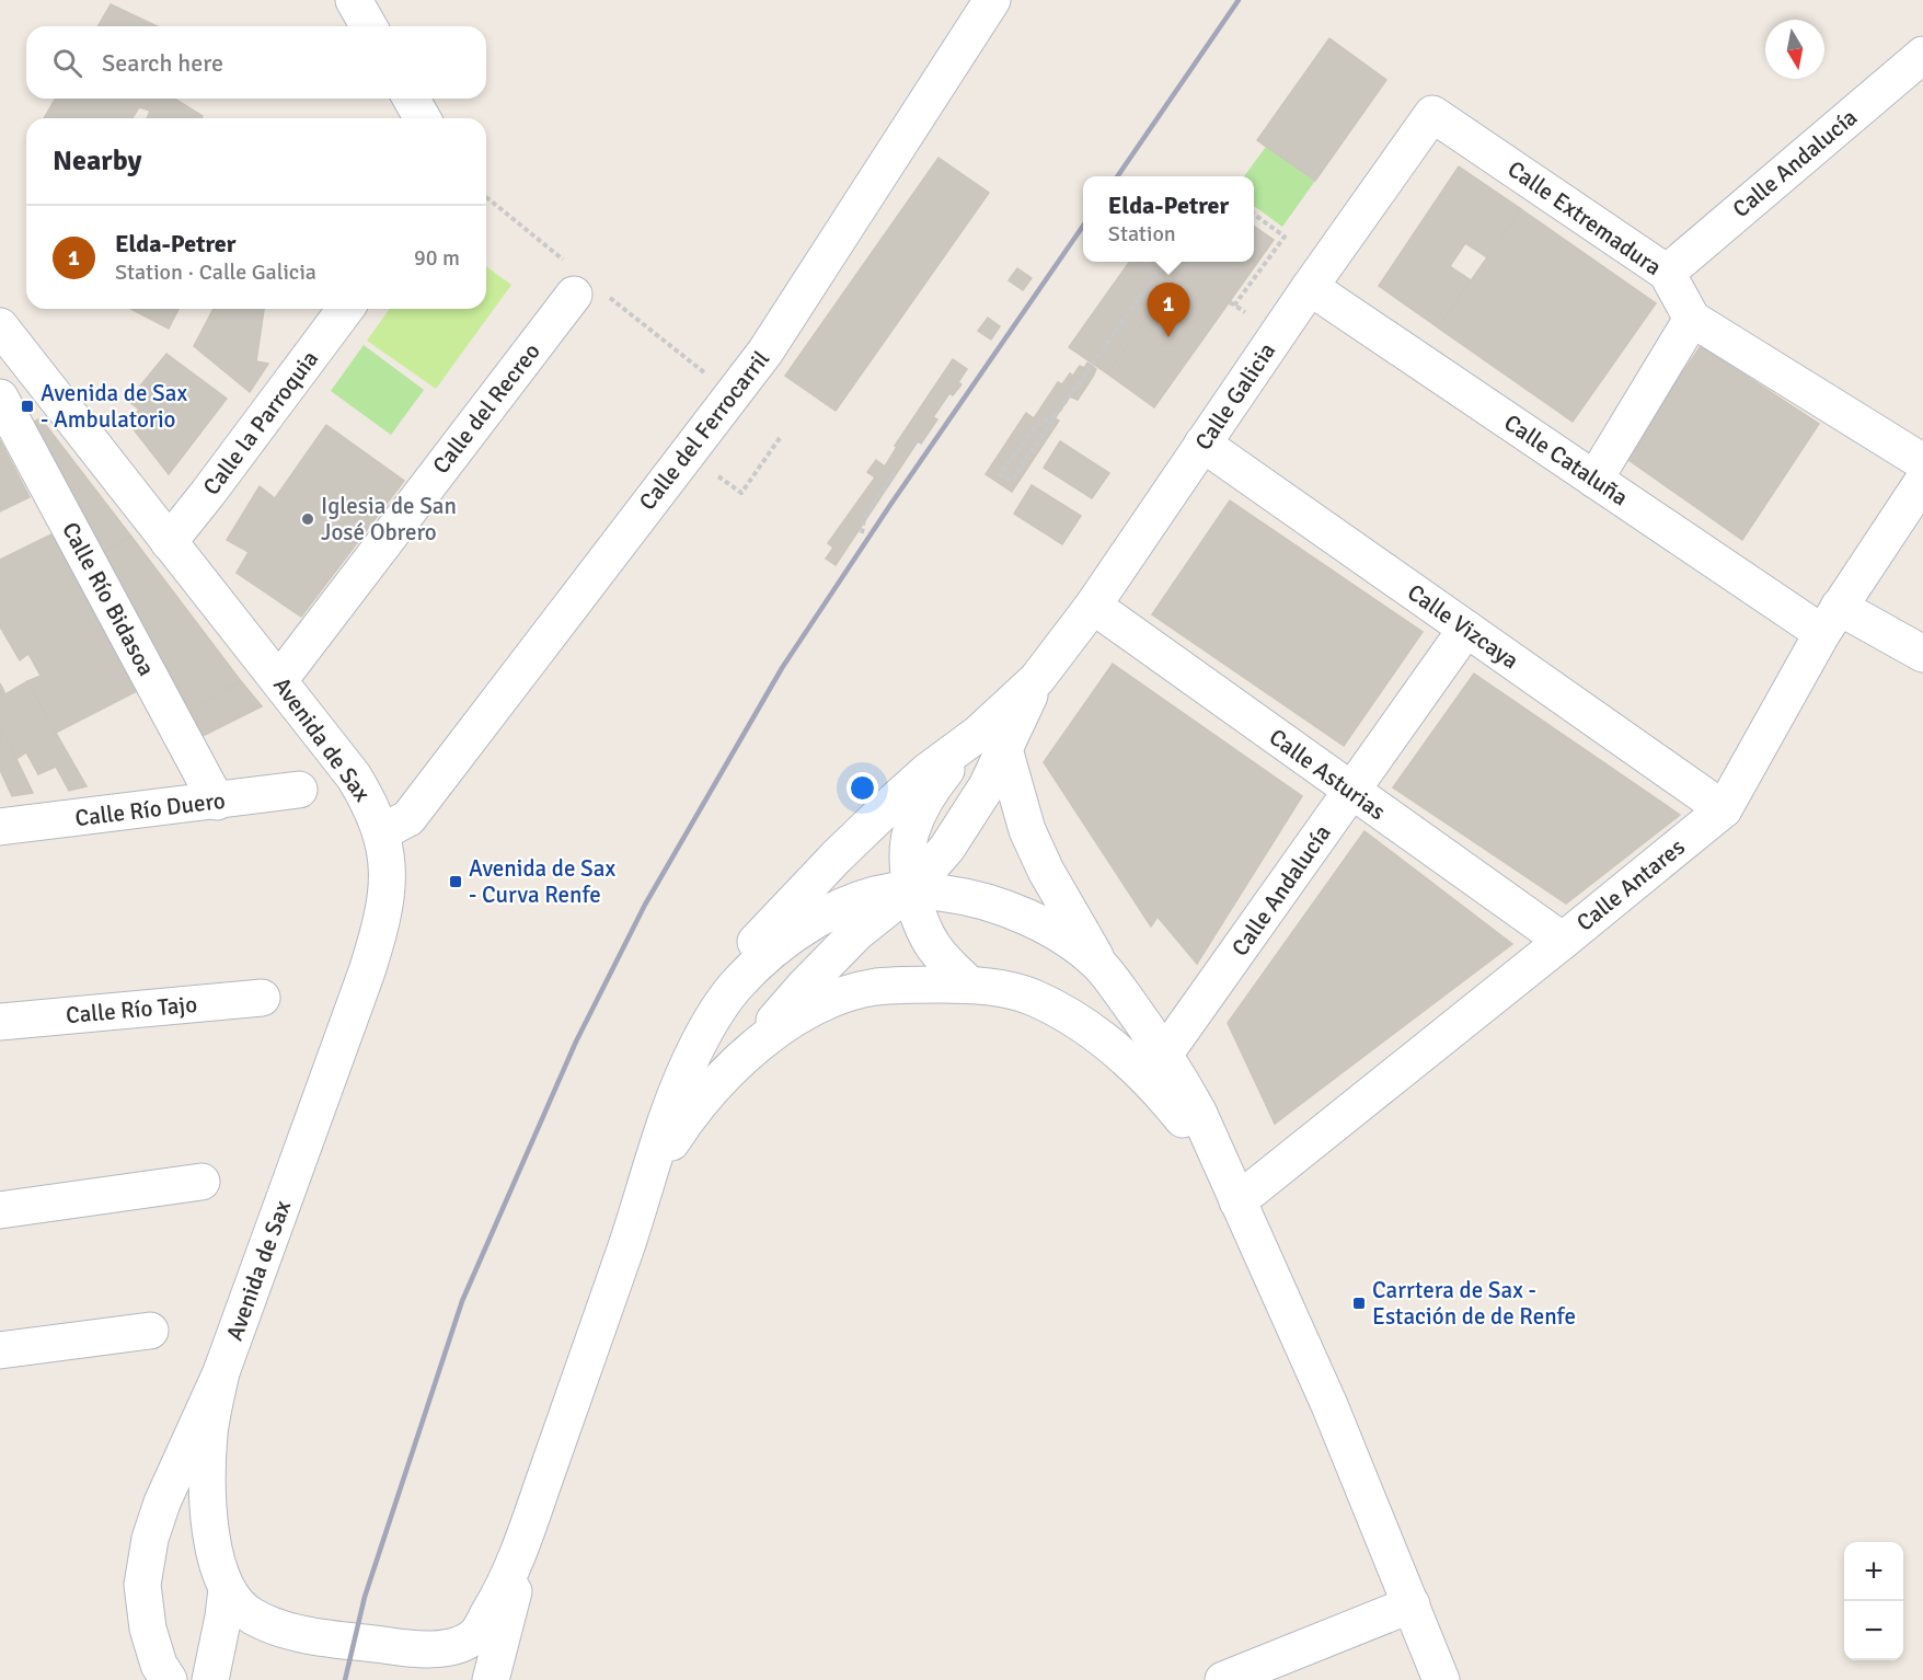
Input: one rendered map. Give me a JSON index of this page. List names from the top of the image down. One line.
{"streets":{"street":["Calle Andalucía","Calle Extremadura","Calle Galicia","Calle del Recreo","Calle la Parroquia","Calle del Ferrocarril","Calle Cataluña","Calle Río Bidasoa","Calle Vizcaya","Avenida de Sax","Calle Asturias","Calle Río Duero","Calle Antares","Calle Río Tajo"]},"crossings":[["Calle Andalucía","Calle Extremadura"],["Calle Andalucía","Calle Vizcaya"],["Calle Andalucía","Calle Asturias"],["Calle Extremadura","Calle Galicia"],["Calle Galicia","Calle Cataluña"],["Calle Galicia","Calle Vizcaya"],["Calle Galicia","Calle Asturias"],["Calle del Recreo","Avenida de Sax"],["Calle la Parroquia","Avenida de Sax"],["Calle del Ferrocarril","Avenida de Sax"],["Calle Cataluña","Calle Antares"],["Calle Río Bidasoa","Calle Río Duero"],["Calle Vizcaya","Calle Antares"],["Calle Asturias","Calle Antares"]],"places":{"transit":["Avenida de Sax - Ambulatorio","Avenida de Sax - Curva Renfe","Carrtera de Sax - Estación de de Renfe"],"other":["Iglesia de San José Obrero"]},"north":"bottom","page":{"search":"Search here","heading":"Nearby","popup":["Elda-Petrer","Station"],"list":[{"mark":"1","name":"Elda-Petrer","note":"Station · Calle Galicia","value":"90 m"}],"pins":"1","map_buttons":["+","−"]}}
